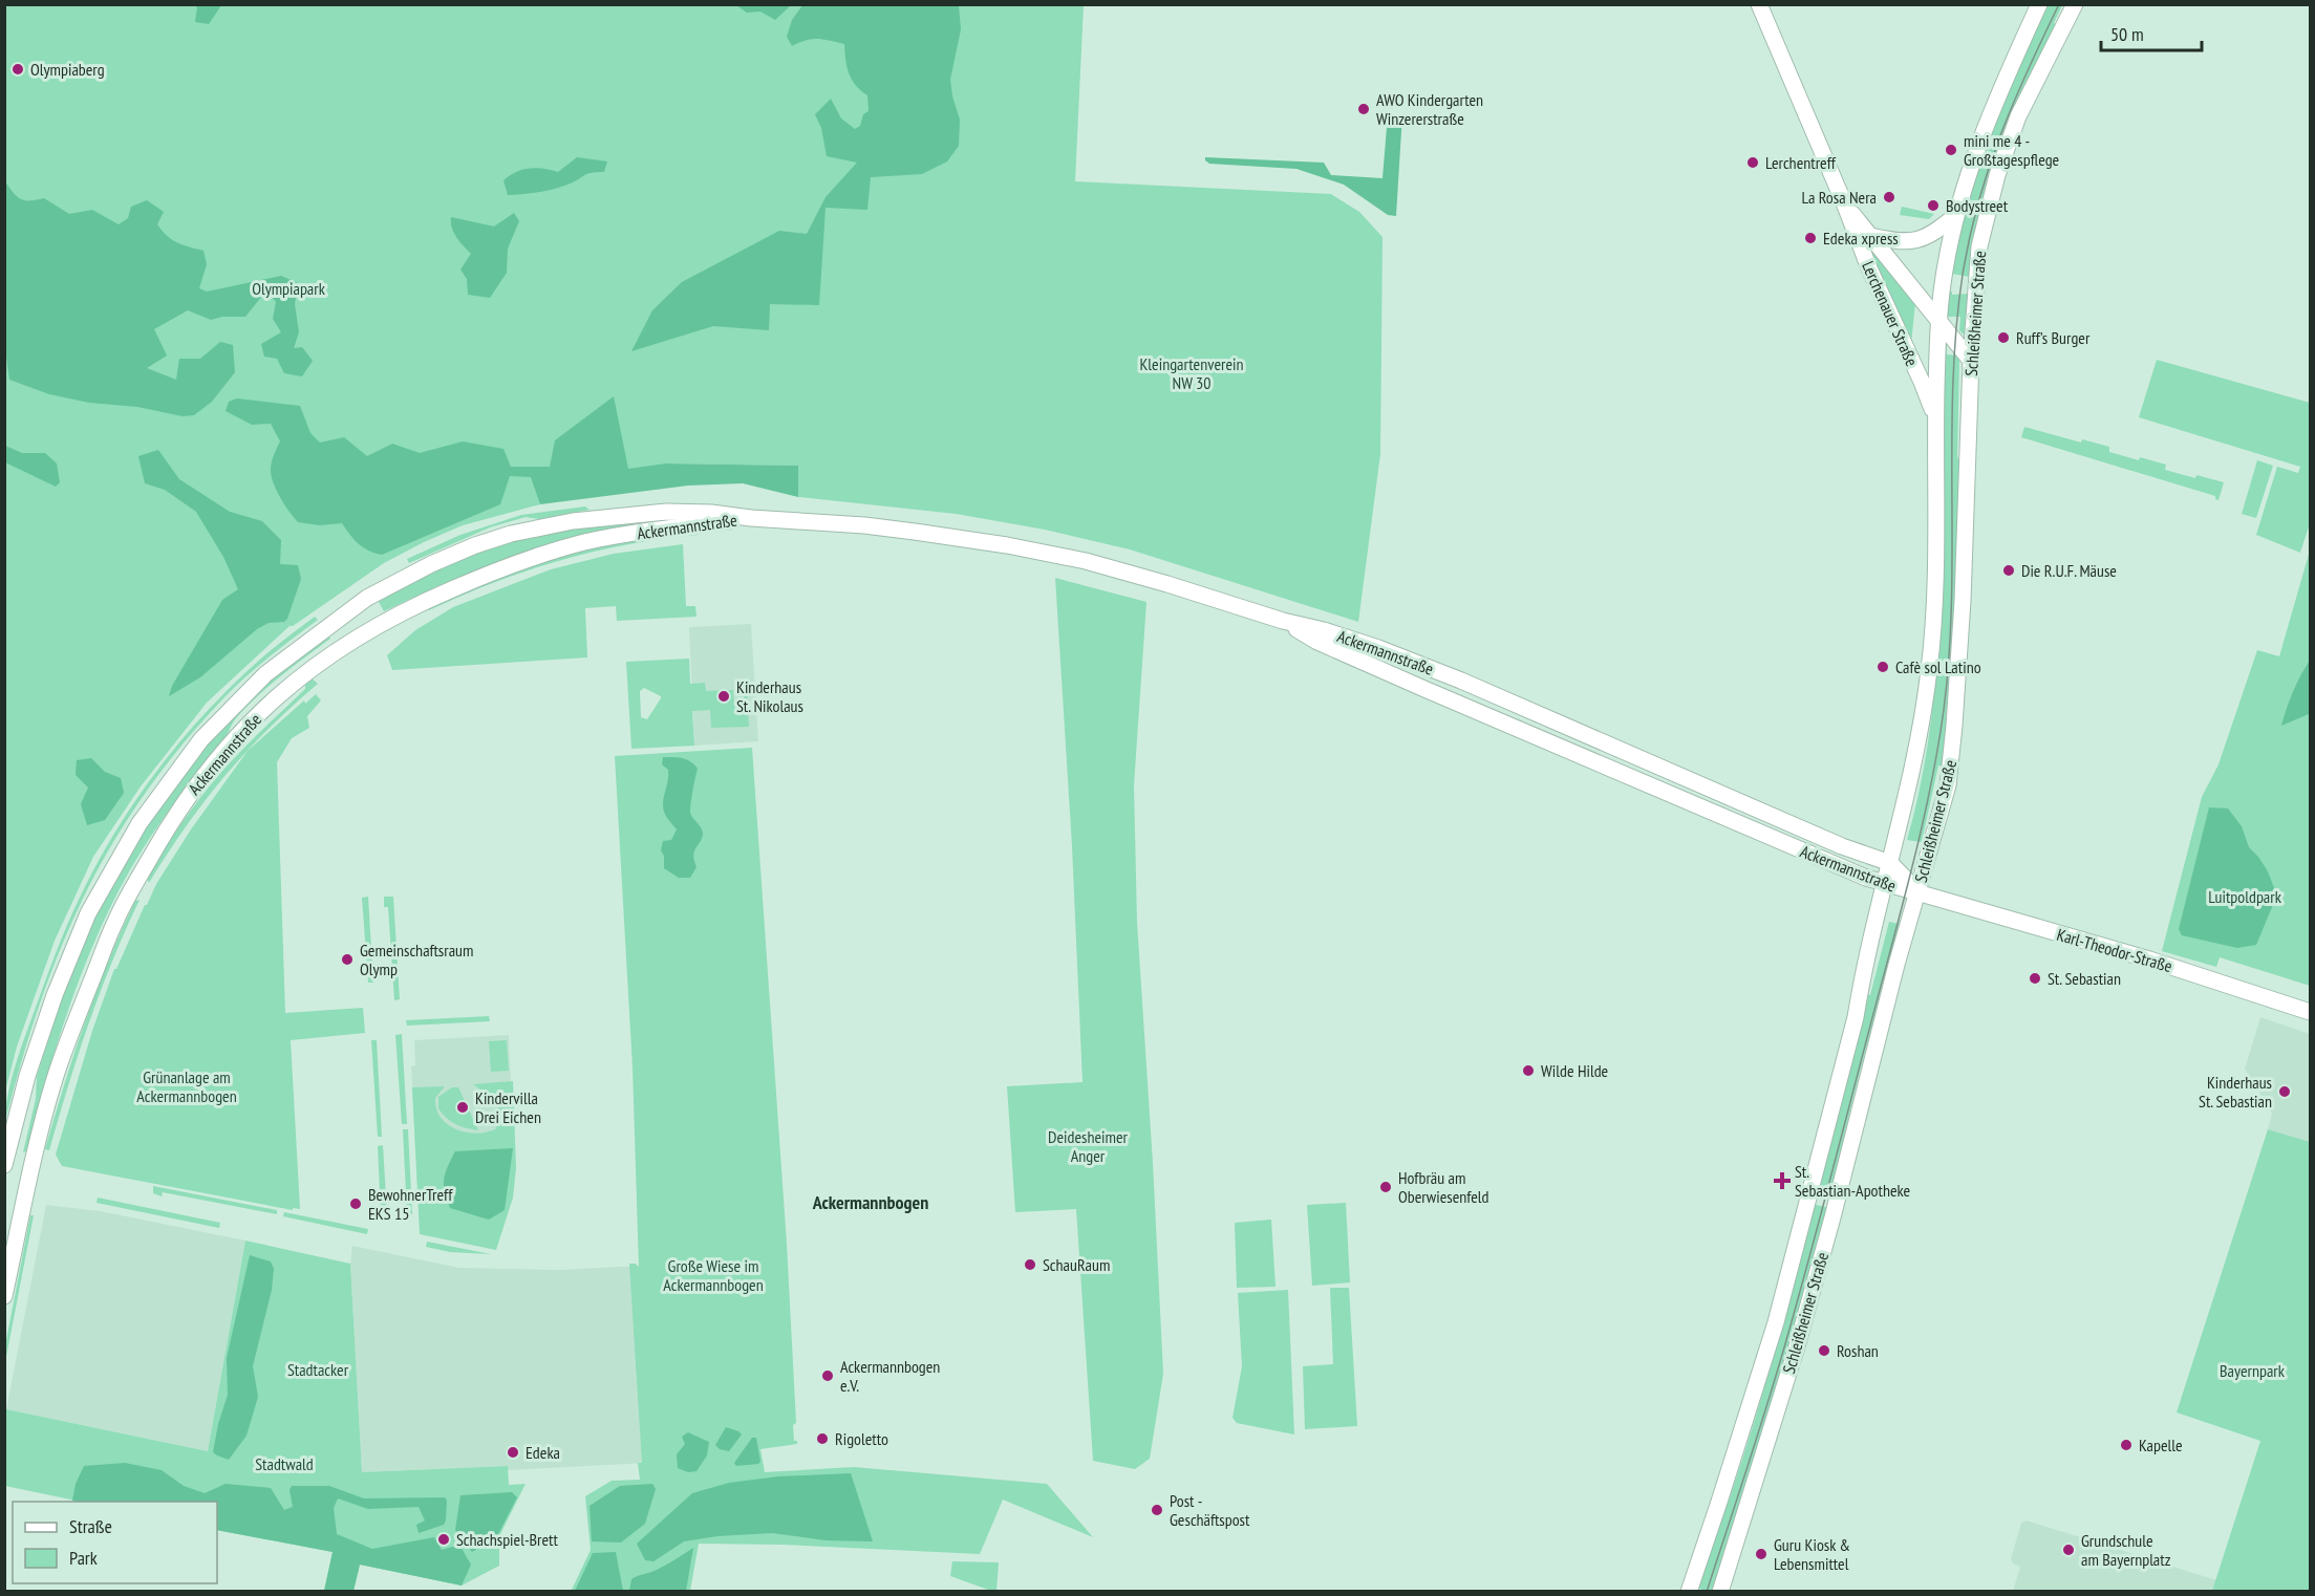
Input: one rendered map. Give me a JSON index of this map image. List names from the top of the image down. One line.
{"streets":{"main road":["Lerchenauer Straße","Schleißheimer Straße","Ackermannstraße","Karl-Theodor-Straße"]},"crossings":[["Lerchenauer Straße","Schleißheimer Straße"],["Schleißheimer Straße","Ackermannstraße"],["Schleißheimer Straße","Karl-Theodor-Straße"],["Ackermannstraße","Karl-Theodor-Straße"]],"districts":["Ackermannbogen"],"parks":["Olympiapark","Kleingartenverein NW 30","Luitpoldpark","Grünanlage am Ackermannbogen","Deidesheimer Anger","Große Wiese im Ackermannbogen","Stadtacker","Bayernpark","Stadtwald"],"places":{"other":["Olympiaberg","AWO Kindergarten Winzererstraße","mini me 4 - Großtagespflege","Lerchentreff","La Rosa Nera","Bodystreet","Edeka xpress","Ruff’s Burger","Die R.U.F. Mäuse","Cafè sol Latino","Kinderhaus St. Nikolaus","Gemeinschaftsraum Olymp","St. Sebastian","Wilde Hilde","Kinderhaus St. Sebastian","Kindervilla Drei Eichen","Hofbräu am Oberwiesenfeld","BewohnerTreff EKS 15","SchauRaum","Roshan","Ackermannbogen e.V.","Rigoletto","Kapelle","Edeka","Post - Geschäftspost","Schachspiel-Brett","Grundschule am Bayernplatz","Guru Kiosk & Lebensmittel"],"health":["St. Sebastian-Apotheke"]},"legend":["Straße","Park"],"scale_bar":"50 m"}
